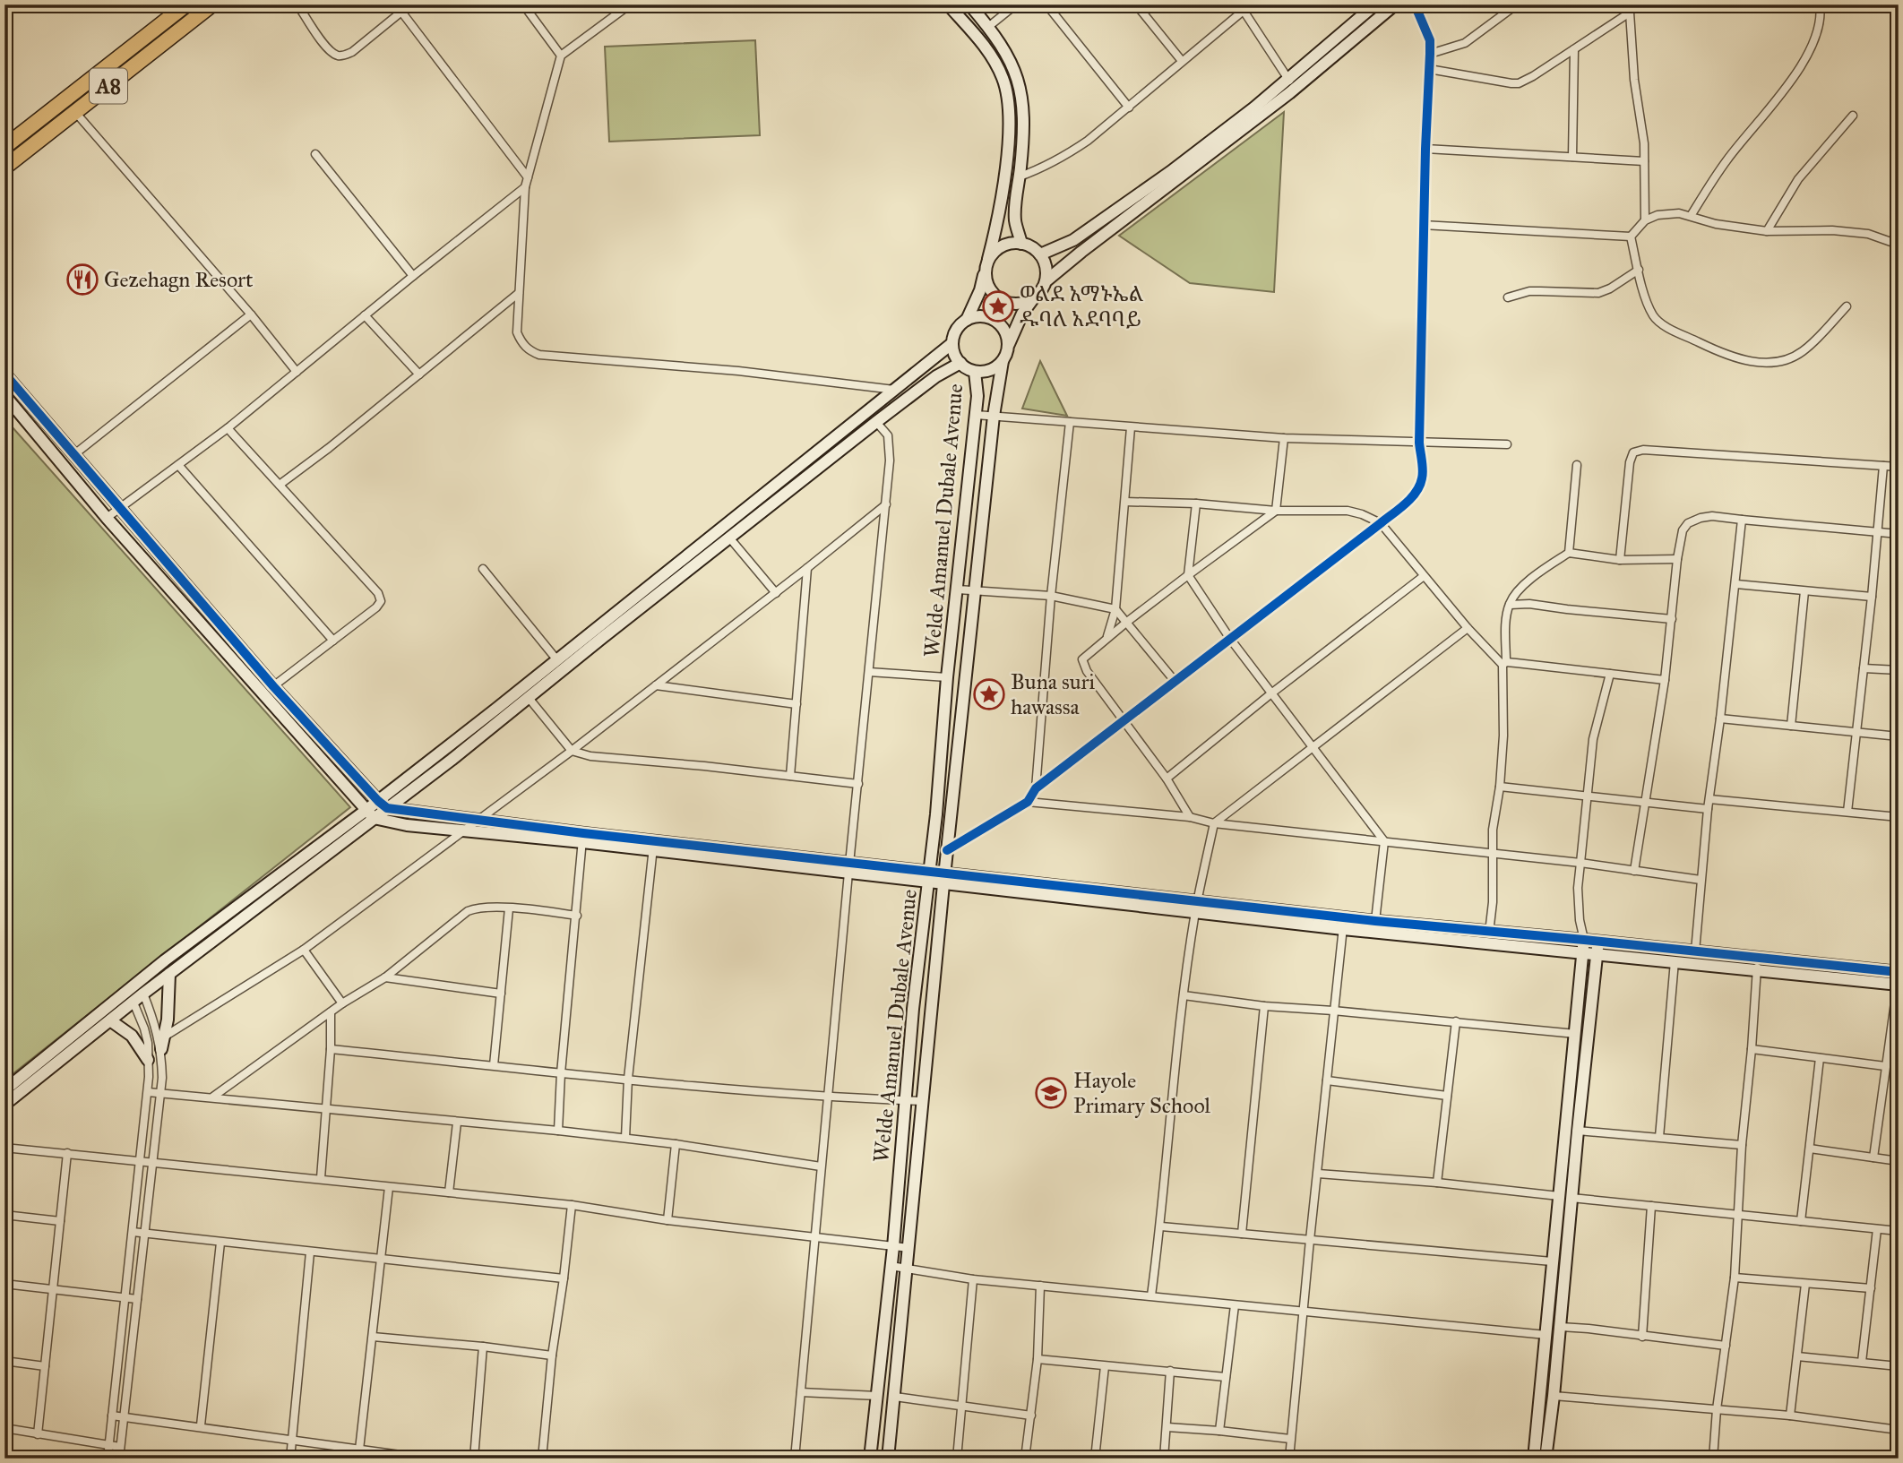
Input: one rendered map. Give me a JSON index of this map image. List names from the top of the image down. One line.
{"streets":{"highway":["A8"],"main road":["Welde Amanuel Dubale Avenue"]},"places":{"restaurant":["Gezehagn Resort"],"place":["ወልደ አማኑኤል ዱባለ አደባባይ","Buna suri hawassa"],"school or university":["Hayole Primary School"]}}
